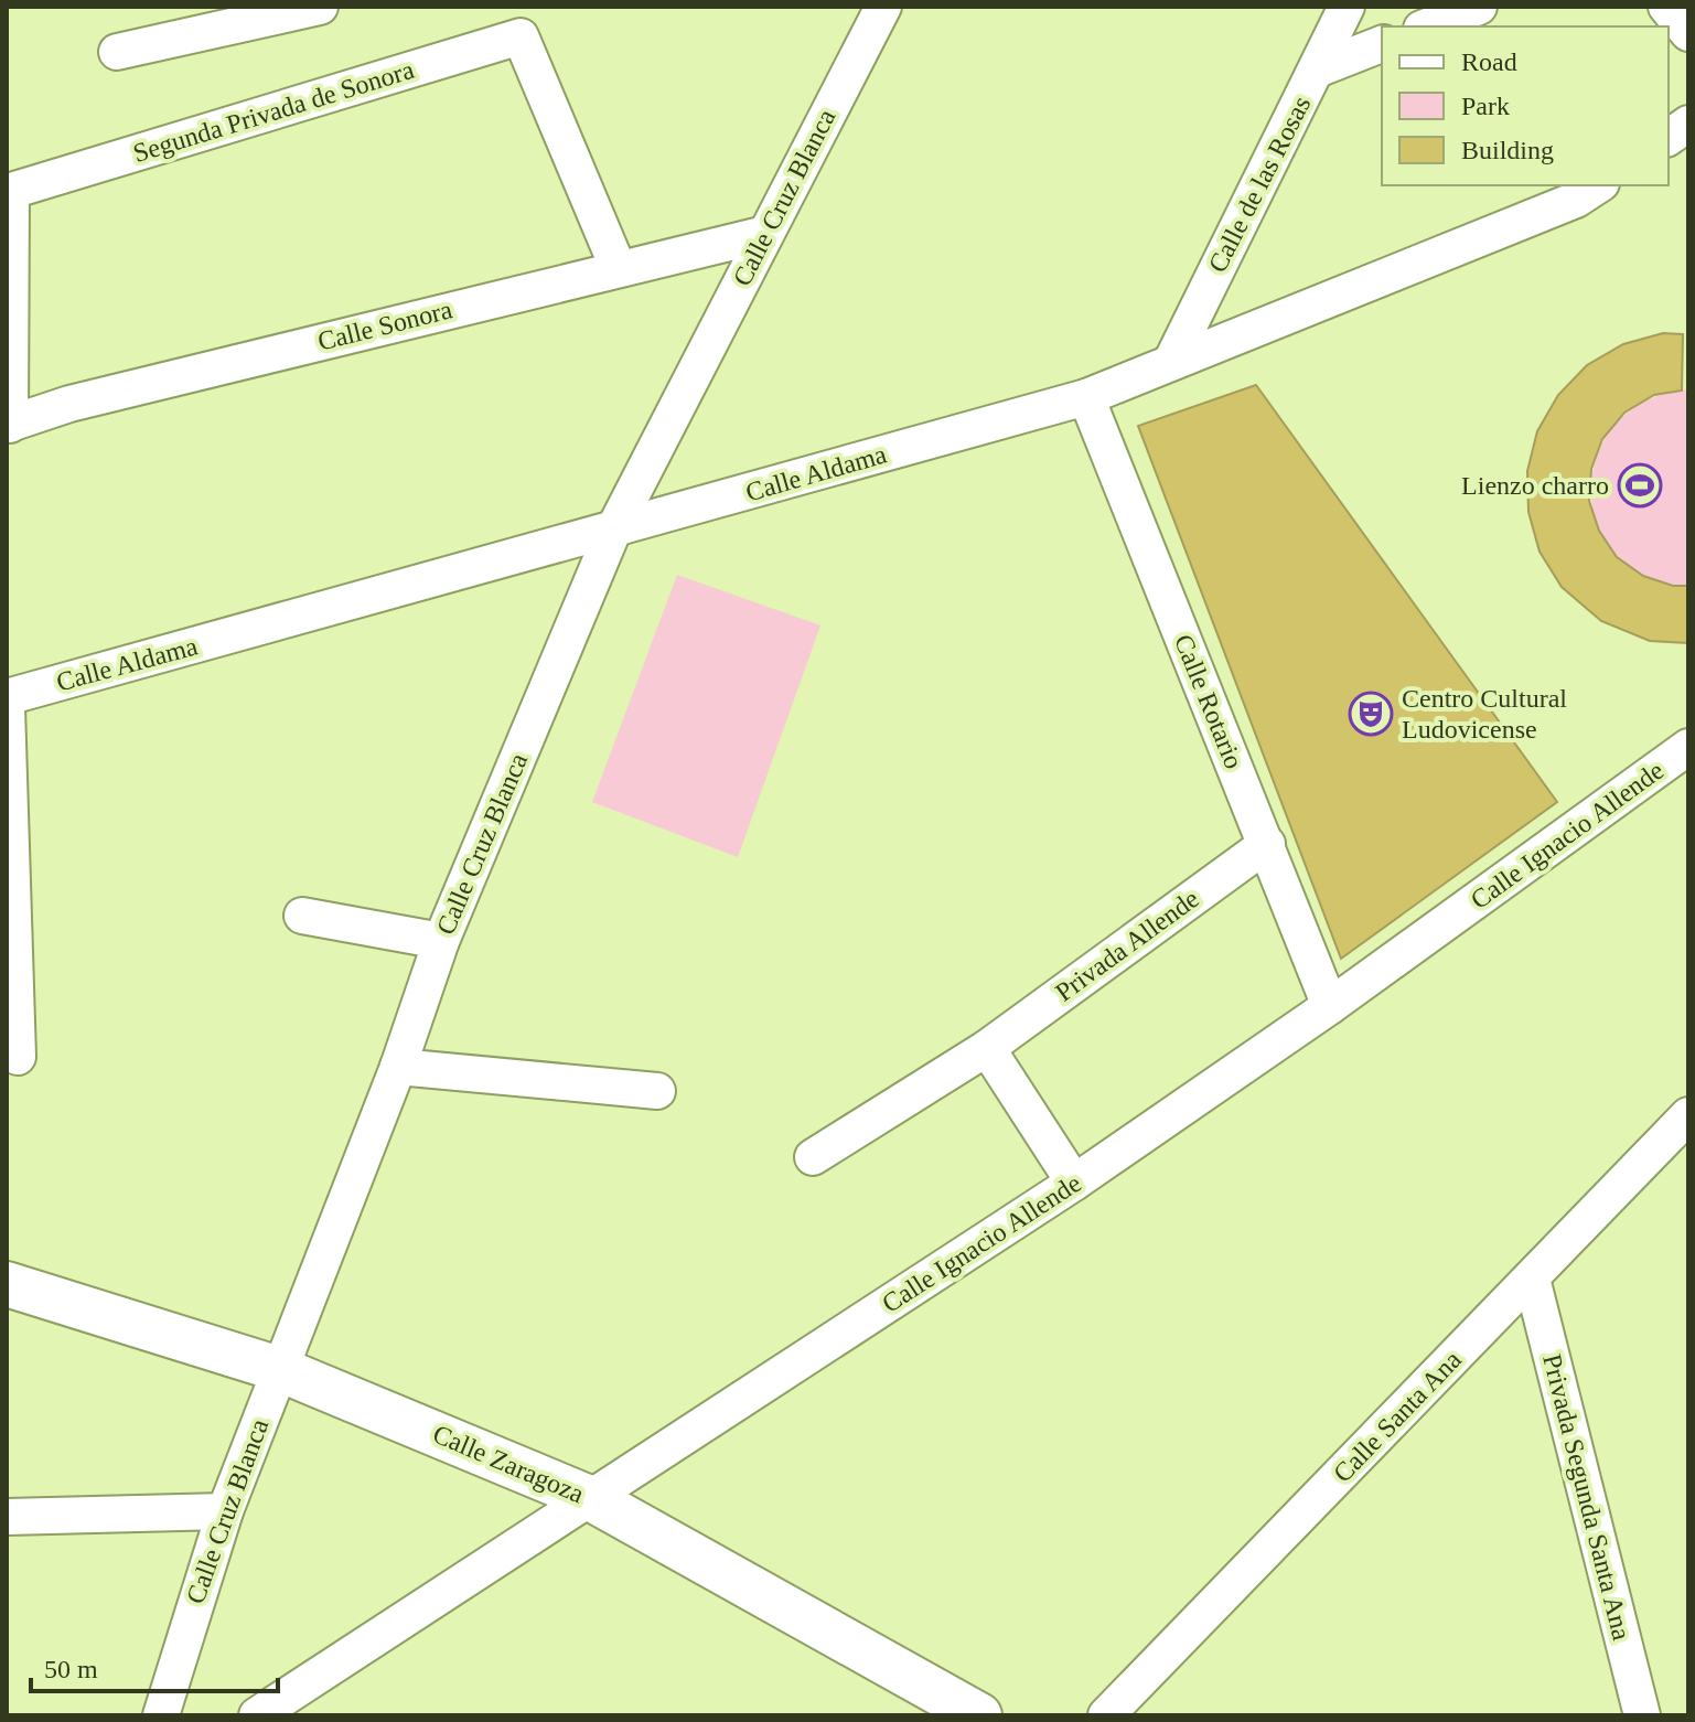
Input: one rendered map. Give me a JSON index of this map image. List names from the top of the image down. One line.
{"streets":{"street":["Segunda Privada de Sonora","Calle de las Rosas","Calle Cruz Blanca","Calle Sonora","Calle Aldama","Calle Rotario","Calle Ignacio Allende","Privada Allende","Calle Santa Ana","Calle Zaragoza","Privada Segunda Santa Ana"]},"crossings":[["Segunda Privada de Sonora","Calle Sonora"],["Calle de las Rosas","Calle Aldama"],["Calle Cruz Blanca","Calle Sonora"],["Calle Cruz Blanca","Calle Aldama"],["Calle Cruz Blanca","Calle Zaragoza"],["Calle Aldama","Calle Rotario"],["Calle Rotario","Calle Ignacio Allende"],["Calle Rotario","Privada Allende"],["Calle Ignacio Allende","Calle Zaragoza"],["Calle Santa Ana","Privada Segunda Santa Ana"]],"places":{"sports":["Lienzo charro"],"theatre":["Centro Cultural Ludovicense"]},"legend":["Road","Park","Building"],"scale_bar":"50 m"}
